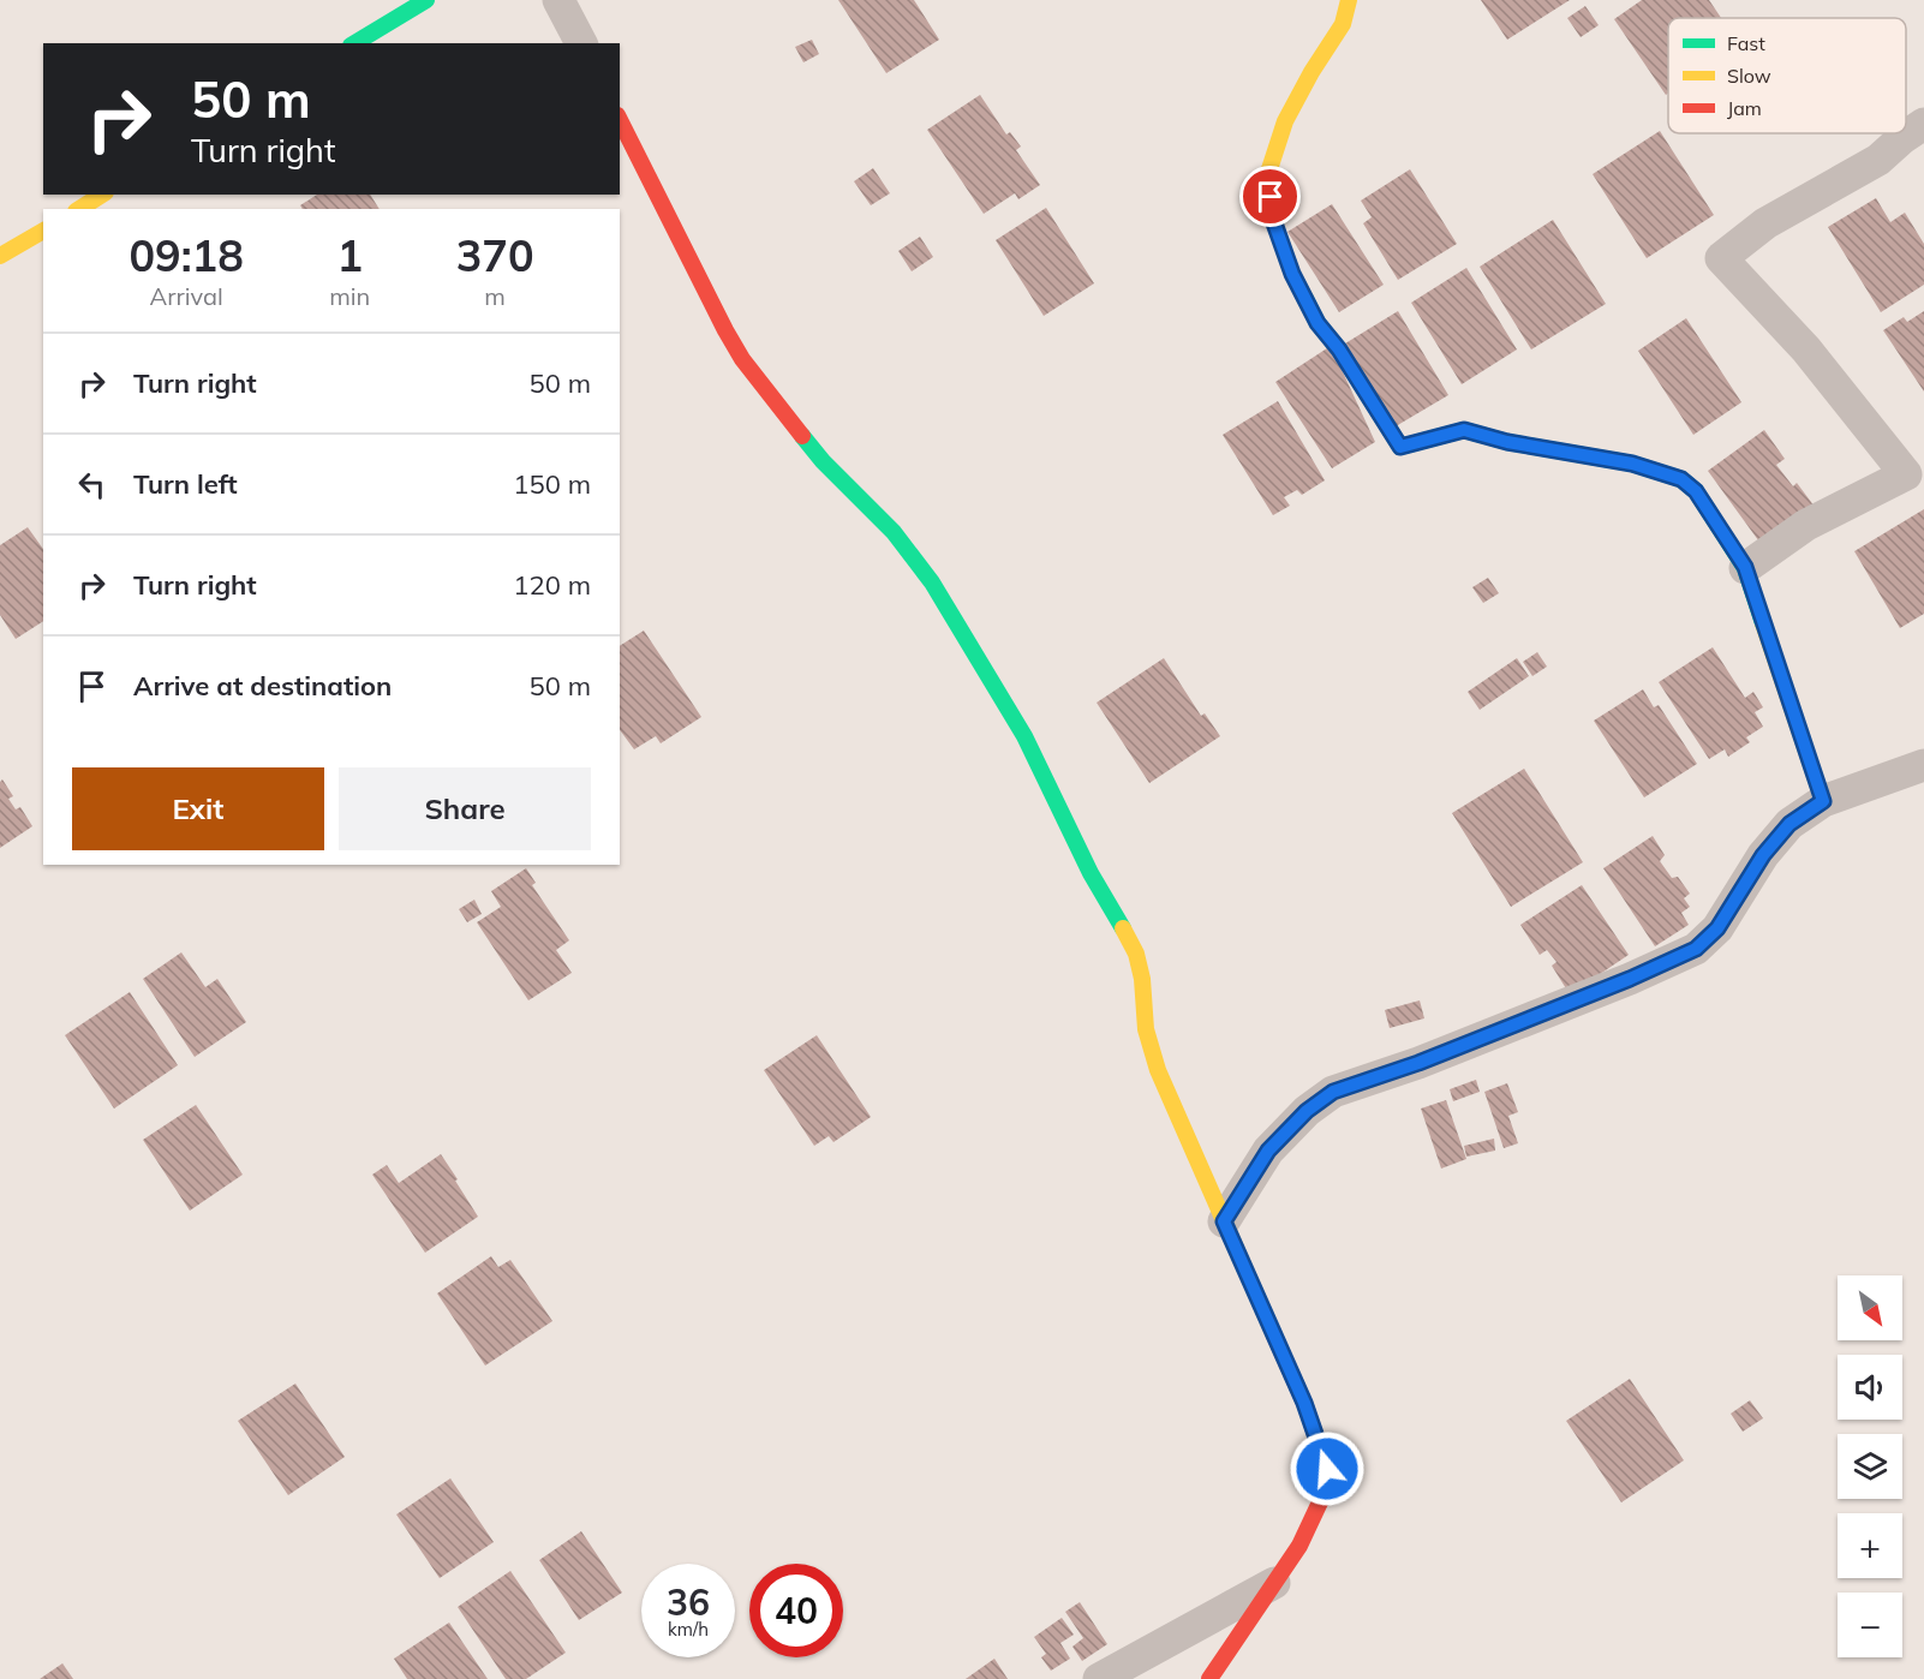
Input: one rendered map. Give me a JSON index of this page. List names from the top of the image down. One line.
{"legend":["Fast","Slow","Jam"],"north":"bottom right","page":{"turn":["50 m","Turn right"],"eta":["09:18","Arrival","1","min","370","m"],"list":[{"name":"Turn right","value":"50 m"},{"name":"Turn left","value":"150 m"},{"name":"Turn right","value":"120 m"},{"name":"Arrive at destination","value":"50 m"}],"buttons":["Exit","Share"],"map_buttons":["+","−"],"speed":"36 km/h","limit":"40"}}
